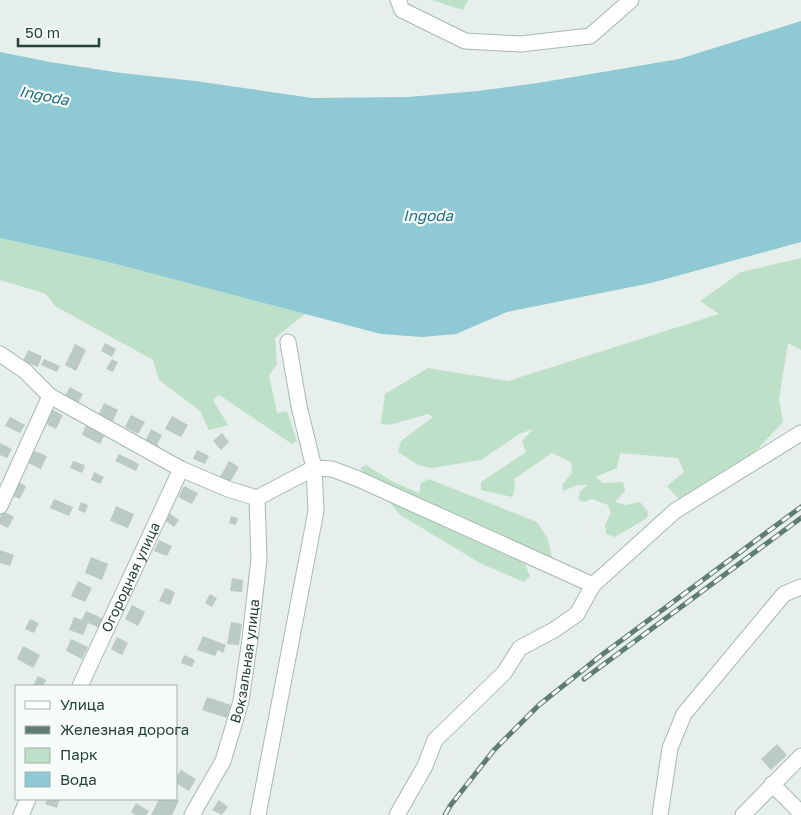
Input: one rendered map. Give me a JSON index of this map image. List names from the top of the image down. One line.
{"streets":{"street":["Огородная улица","Вокзальная улица"]},"water":["Ingoda"],"legend":["Улица","Железная дорога","Парк","Вода"],"scale_bar":"50 m"}
